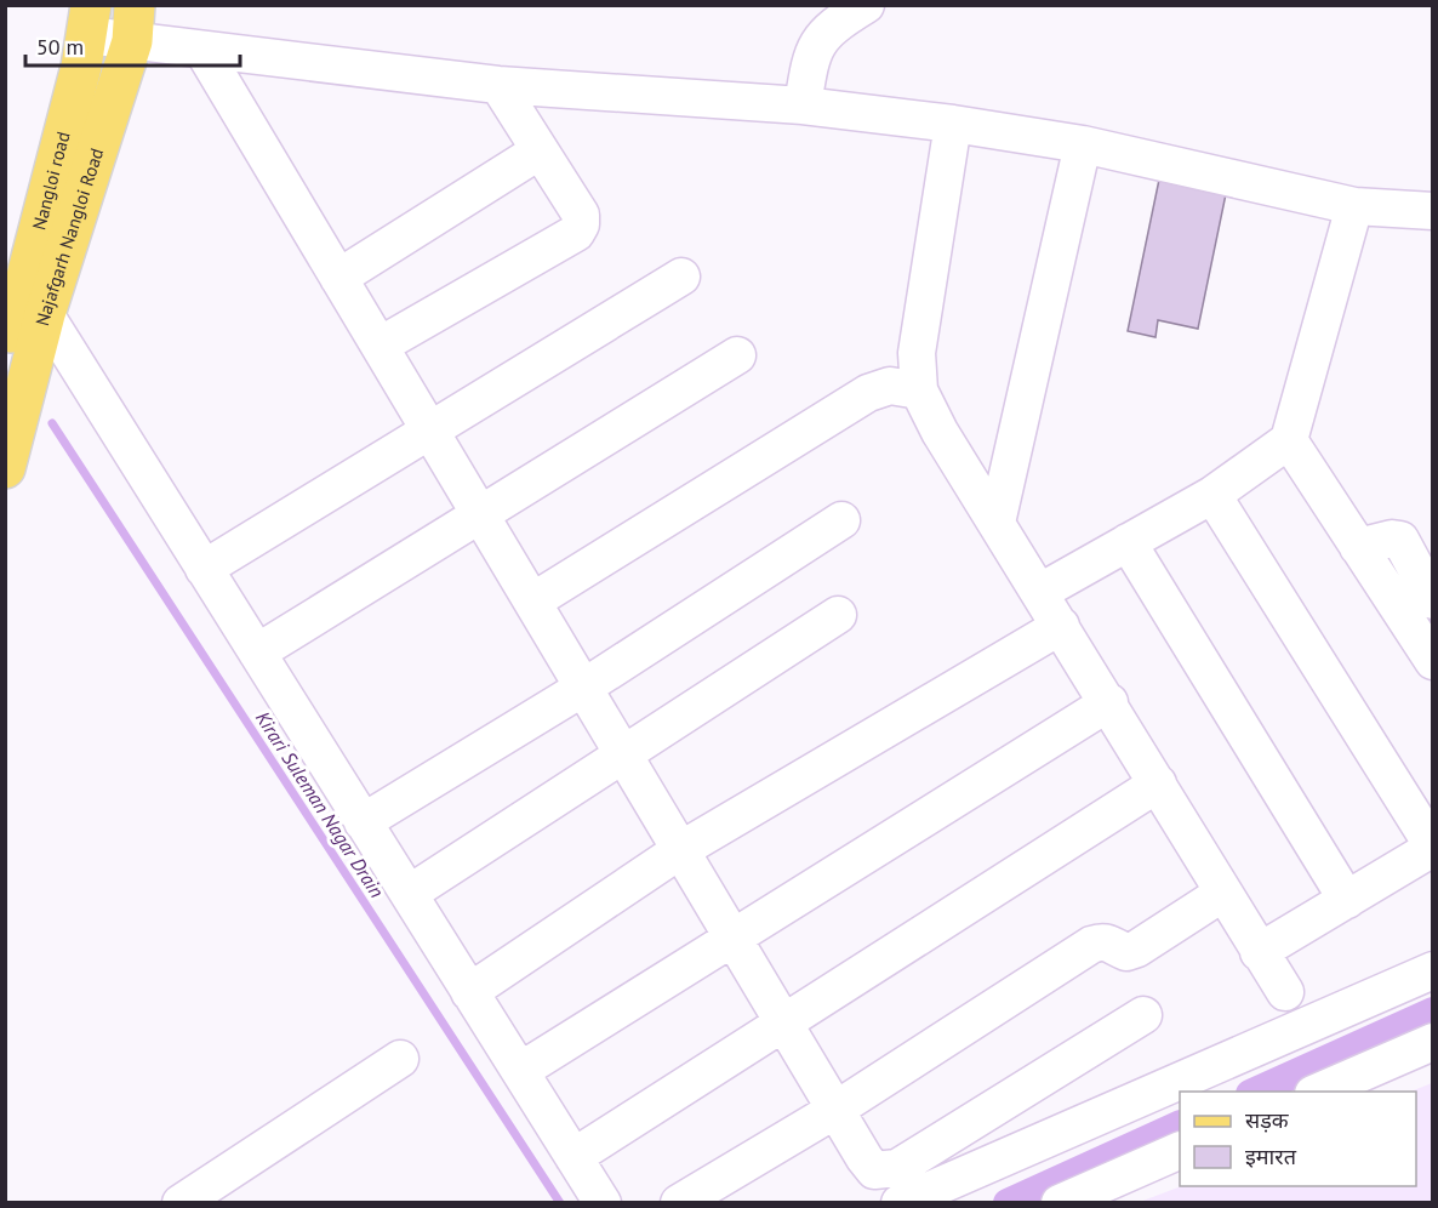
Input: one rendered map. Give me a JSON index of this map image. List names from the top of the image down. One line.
{"streets":{"main road":["Nangloi road","Najafgarh Nangloi Road"]},"water":["Kirari Suleman Nagar Drain"],"legend":["सड़क","इमारत"],"scale_bar":"50 m"}
